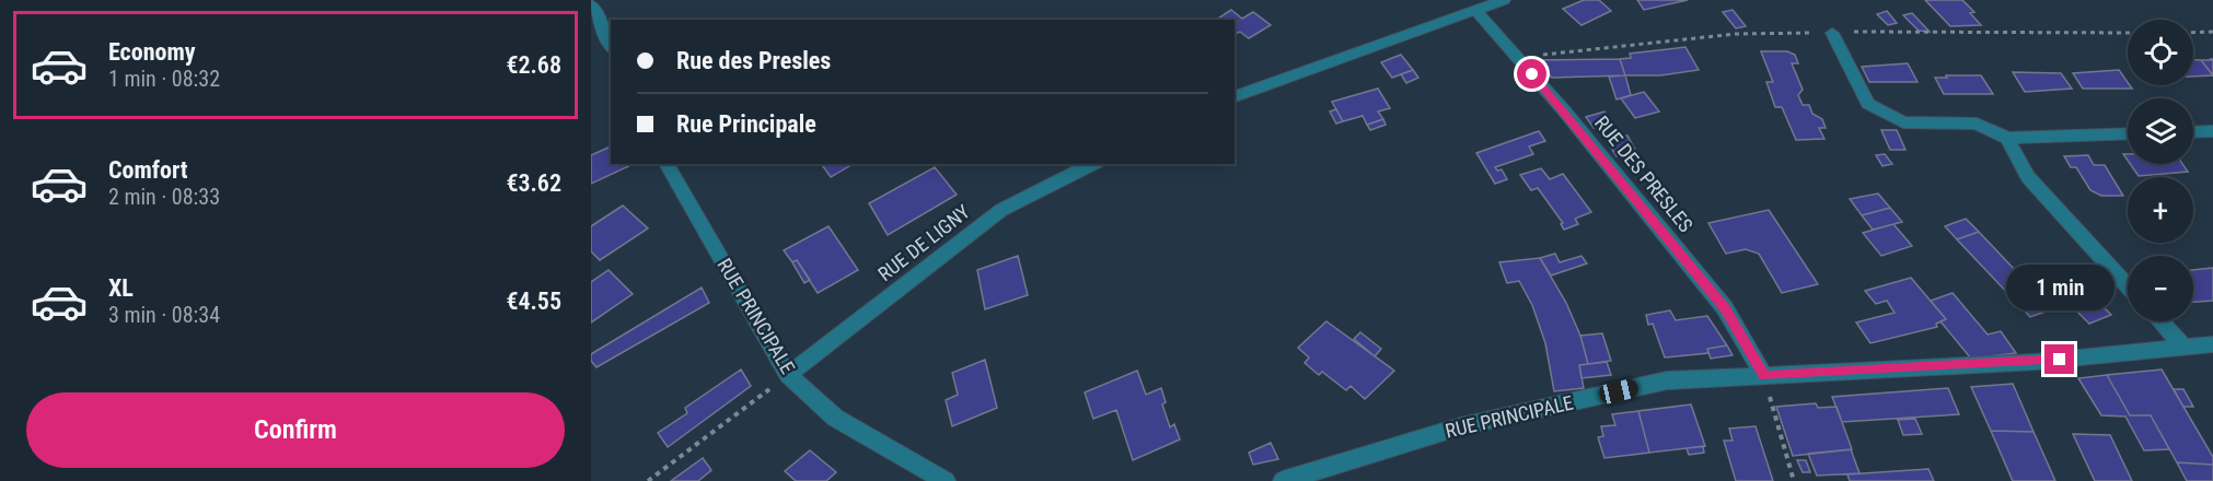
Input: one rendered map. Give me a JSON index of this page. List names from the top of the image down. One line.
{"streets":{"street":["RUE DES PRESLES","RUE DE LIGNY","RUE PRINCIPALE"]},"crossings":[["RUE DES PRESLES","RUE PRINCIPALE"],["RUE DE LIGNY","RUE PRINCIPALE"]],"page":{"list":[{"name":"Economy","note":"1 min · 08:32","value":"€2.68"},{"name":"Comfort","note":"2 min · 08:33","value":"€3.62"},{"name":"XL","note":"3 min · 08:34","value":"€4.55"}],"map_buttons":["+","−"],"banner":["Rue des Presles","Rue Principale"],"bubble":"1 min","buttons":"Confirm"}}
